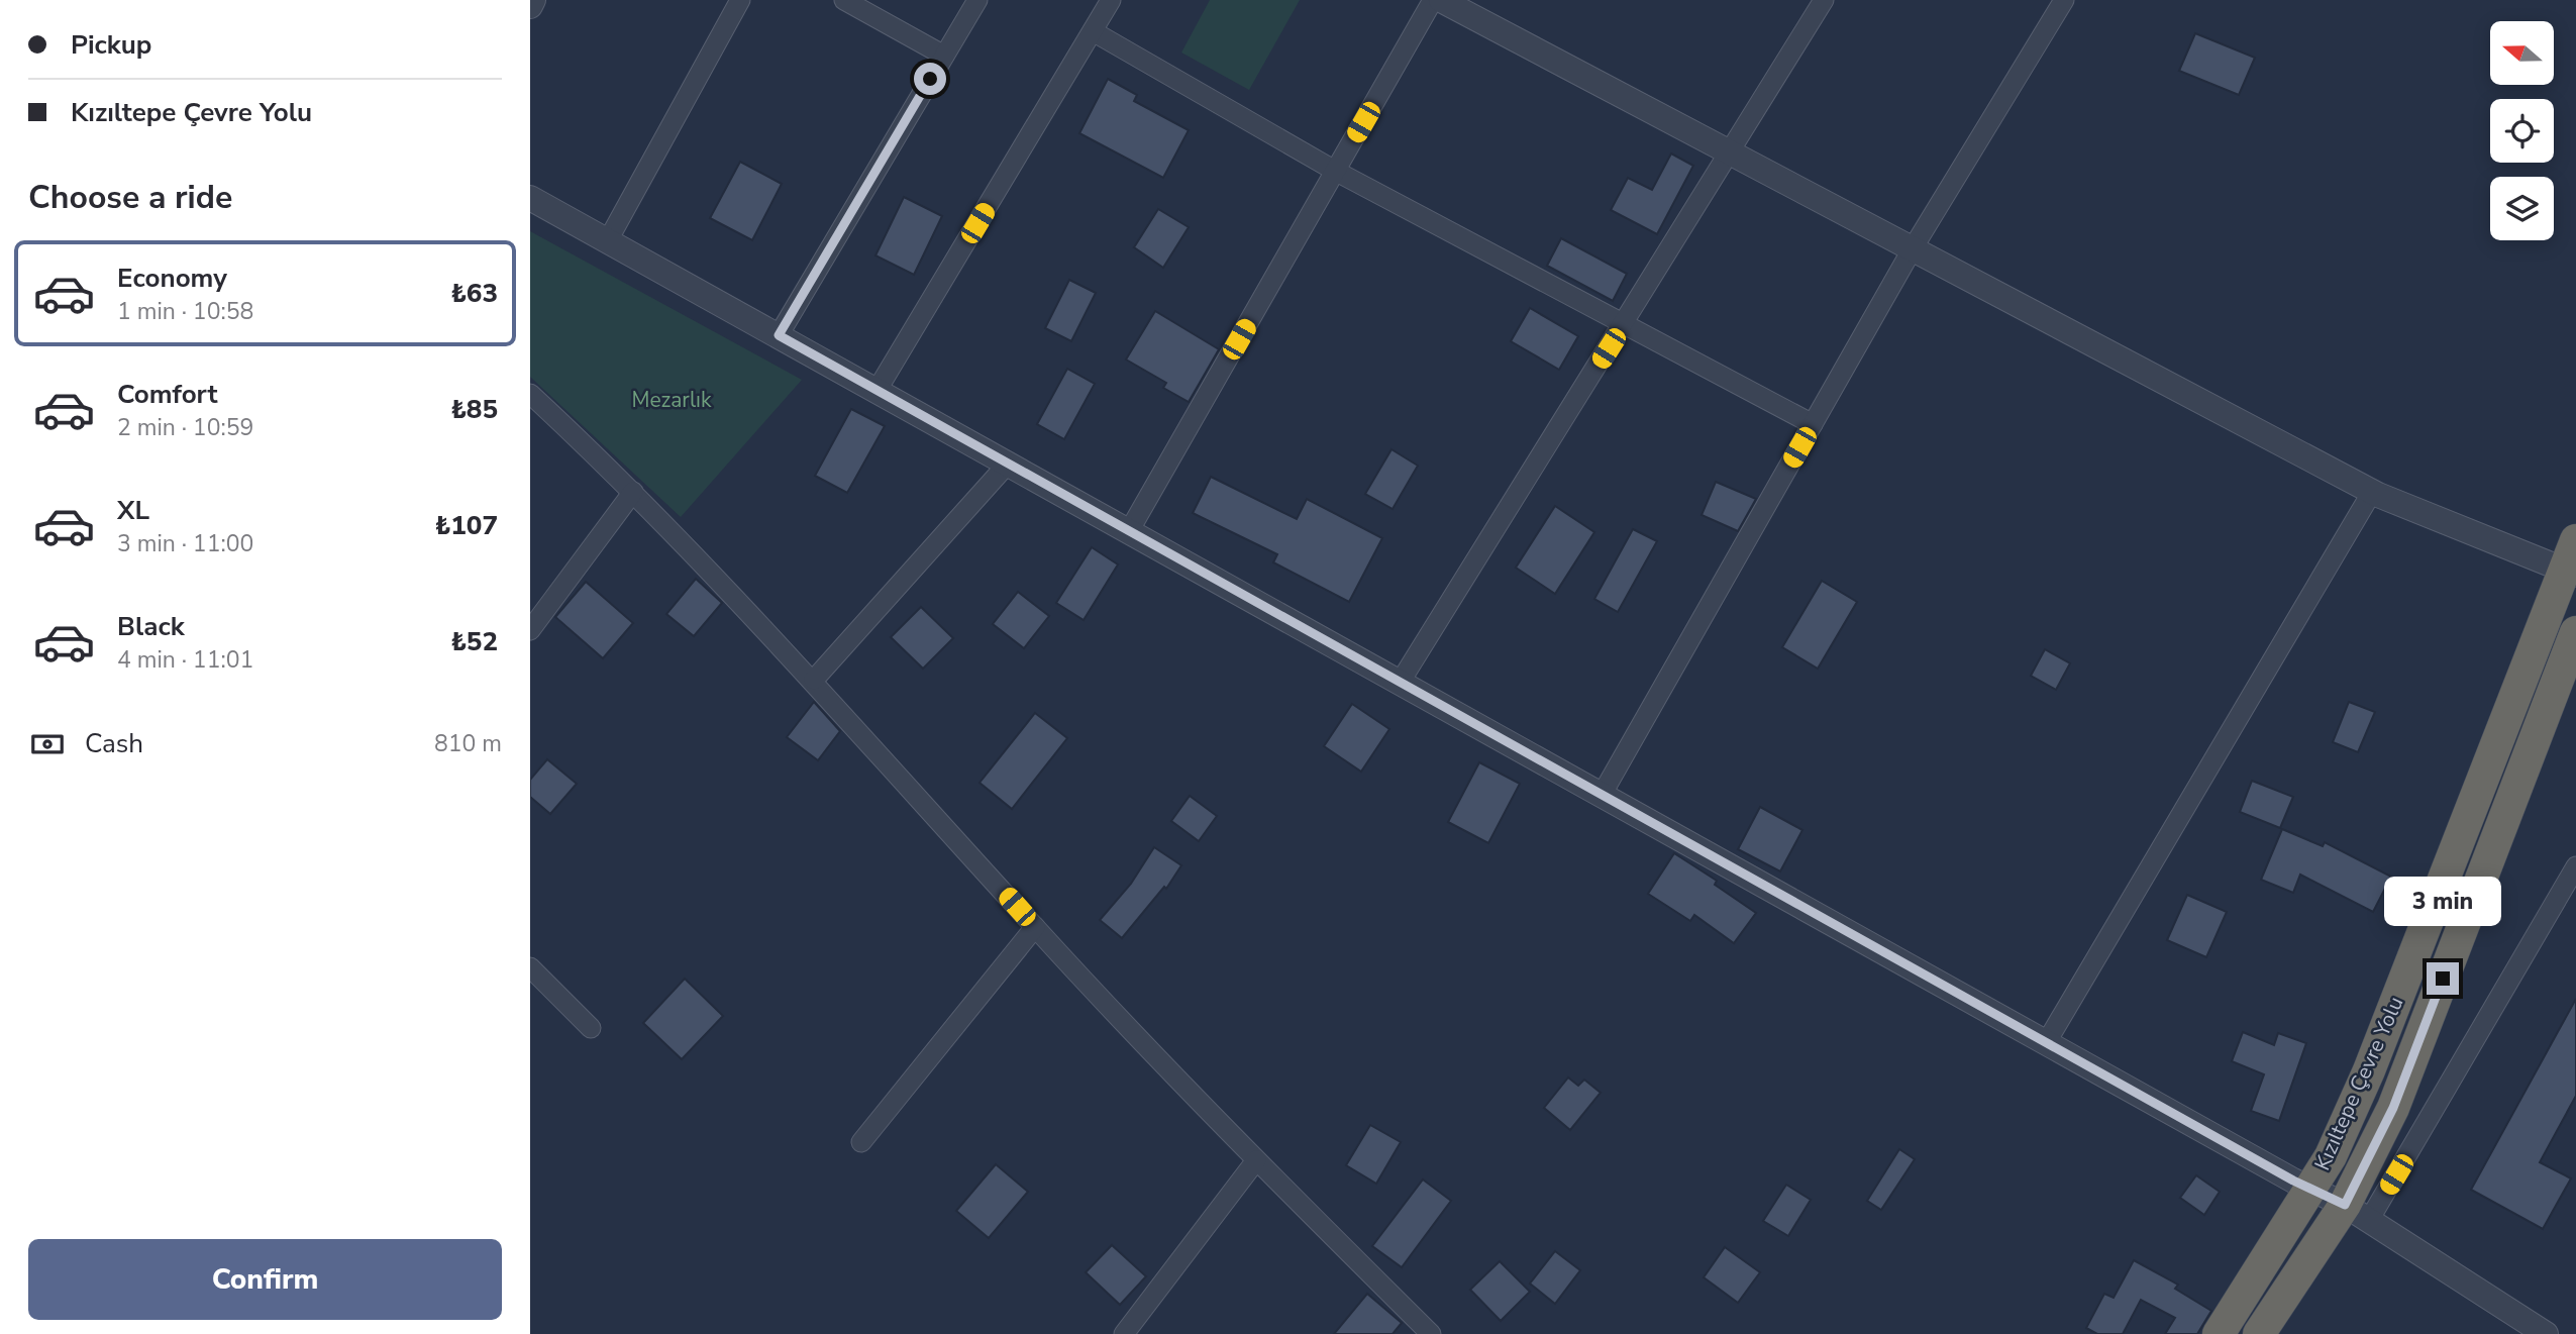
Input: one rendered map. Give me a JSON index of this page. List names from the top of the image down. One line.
{"streets":{"highway":["Kızıltepe Çevre Yolu"]},"parks":["Mezarlık"],"north":"left","page":{"banner":["Pickup","Kızıltepe Çevre Yolu"],"heading":"Choose a ride","list":[{"name":"Economy","note":"1 min · 10:58","value":"₺63"},{"name":"Comfort","note":"2 min · 10:59","value":"₺85"},{"name":"XL","note":"3 min · 11:00","value":"₺107"},{"name":"Black","note":"4 min · 11:01","value":"₺52"}],"pay":["Cash","810 m"],"bubble":"3 min","buttons":"Confirm"}}
